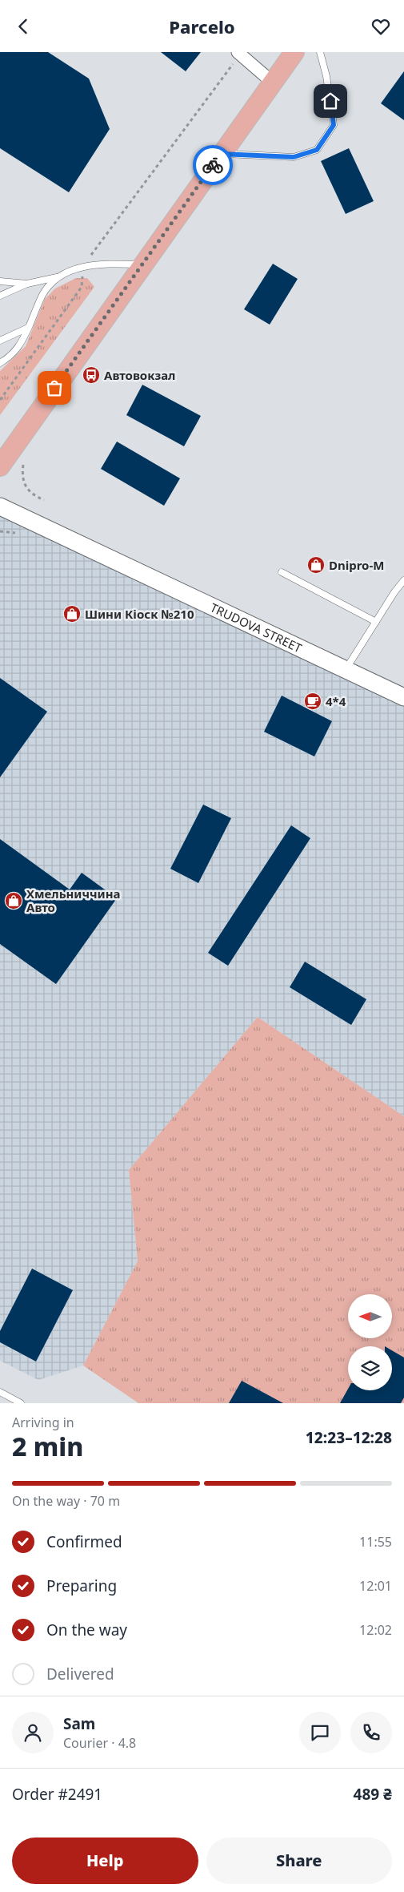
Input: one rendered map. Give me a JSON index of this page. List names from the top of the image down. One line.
{"streets":{"main road":["TRUDOVA STREET"]},"places":{"bus stop":["Автовокзал"],"shop":["Dnipro-M","Шини Кіоск №210","Хмельниччина Авто"],"cafe":["4*4"]},"north":"left","page":{"header":"Parcelo","heading":["2 min","Arriving in","12:23–12:28"],"panel":["Sam","Courier · 4.8","Order #2491","489 ₴"],"bar":"On the way · 70 m","list":[["Confirmed","11:55"],["Preparing","12:01"],["On the way","12:02"],"Delivered"],"buttons":["Help","Share"]}}
